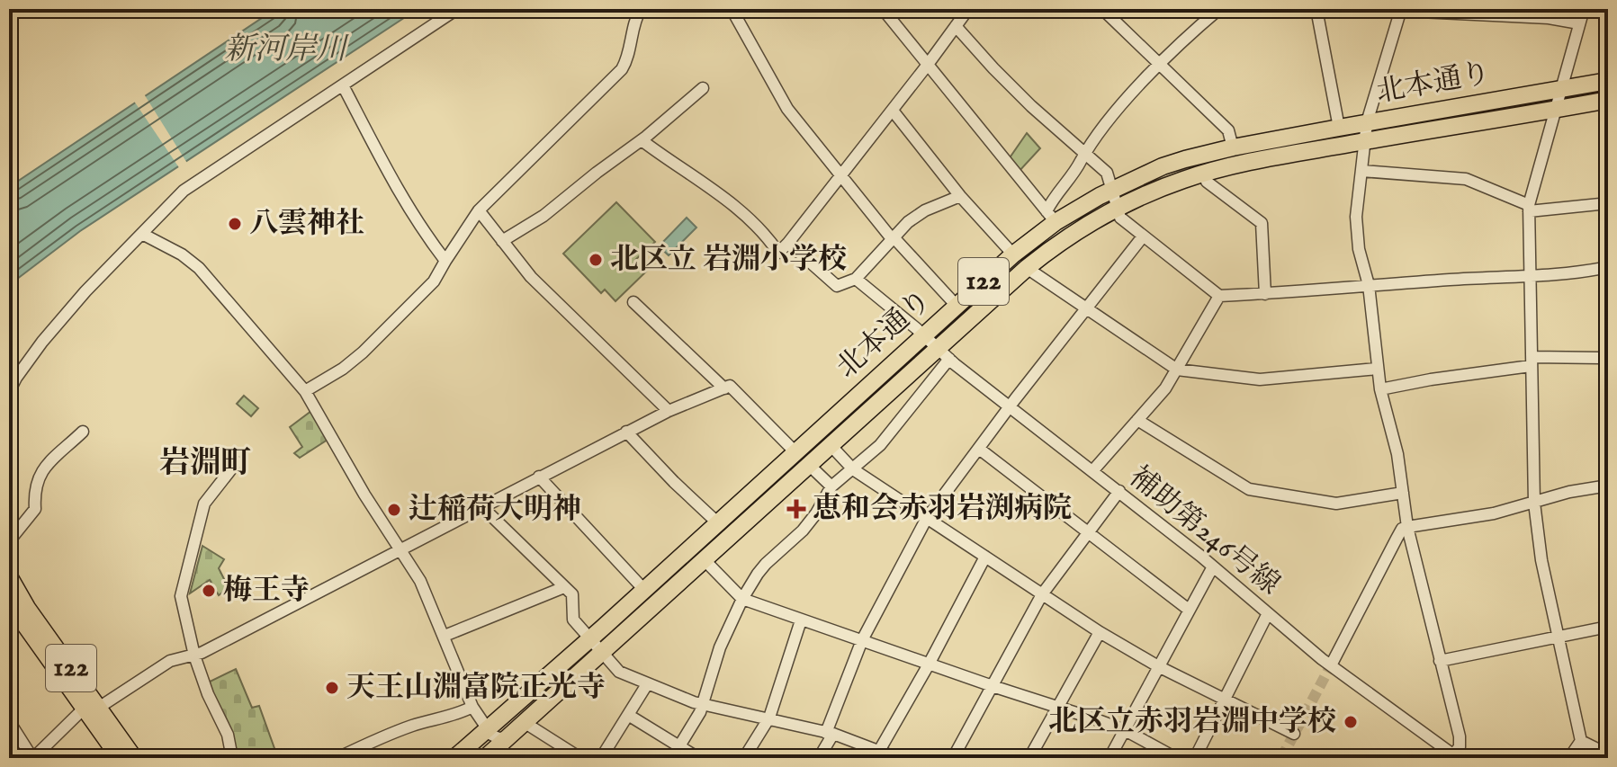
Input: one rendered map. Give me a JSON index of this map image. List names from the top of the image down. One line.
{"streets":{"highway":["北本通り","122"],"street":["補助第246号線"]},"crossings":[["北本通り","補助第246号線"]],"districts":["岩淵町"],"water":["新河岸川"],"places":{"other":["八雲神社","北区立 岩淵小学校","辻稲荷大明神","梅王寺","天王山淵富院正光寺","北区立赤羽岩淵中学校"],"health":["恵和会赤羽岩渕病院"]}}
